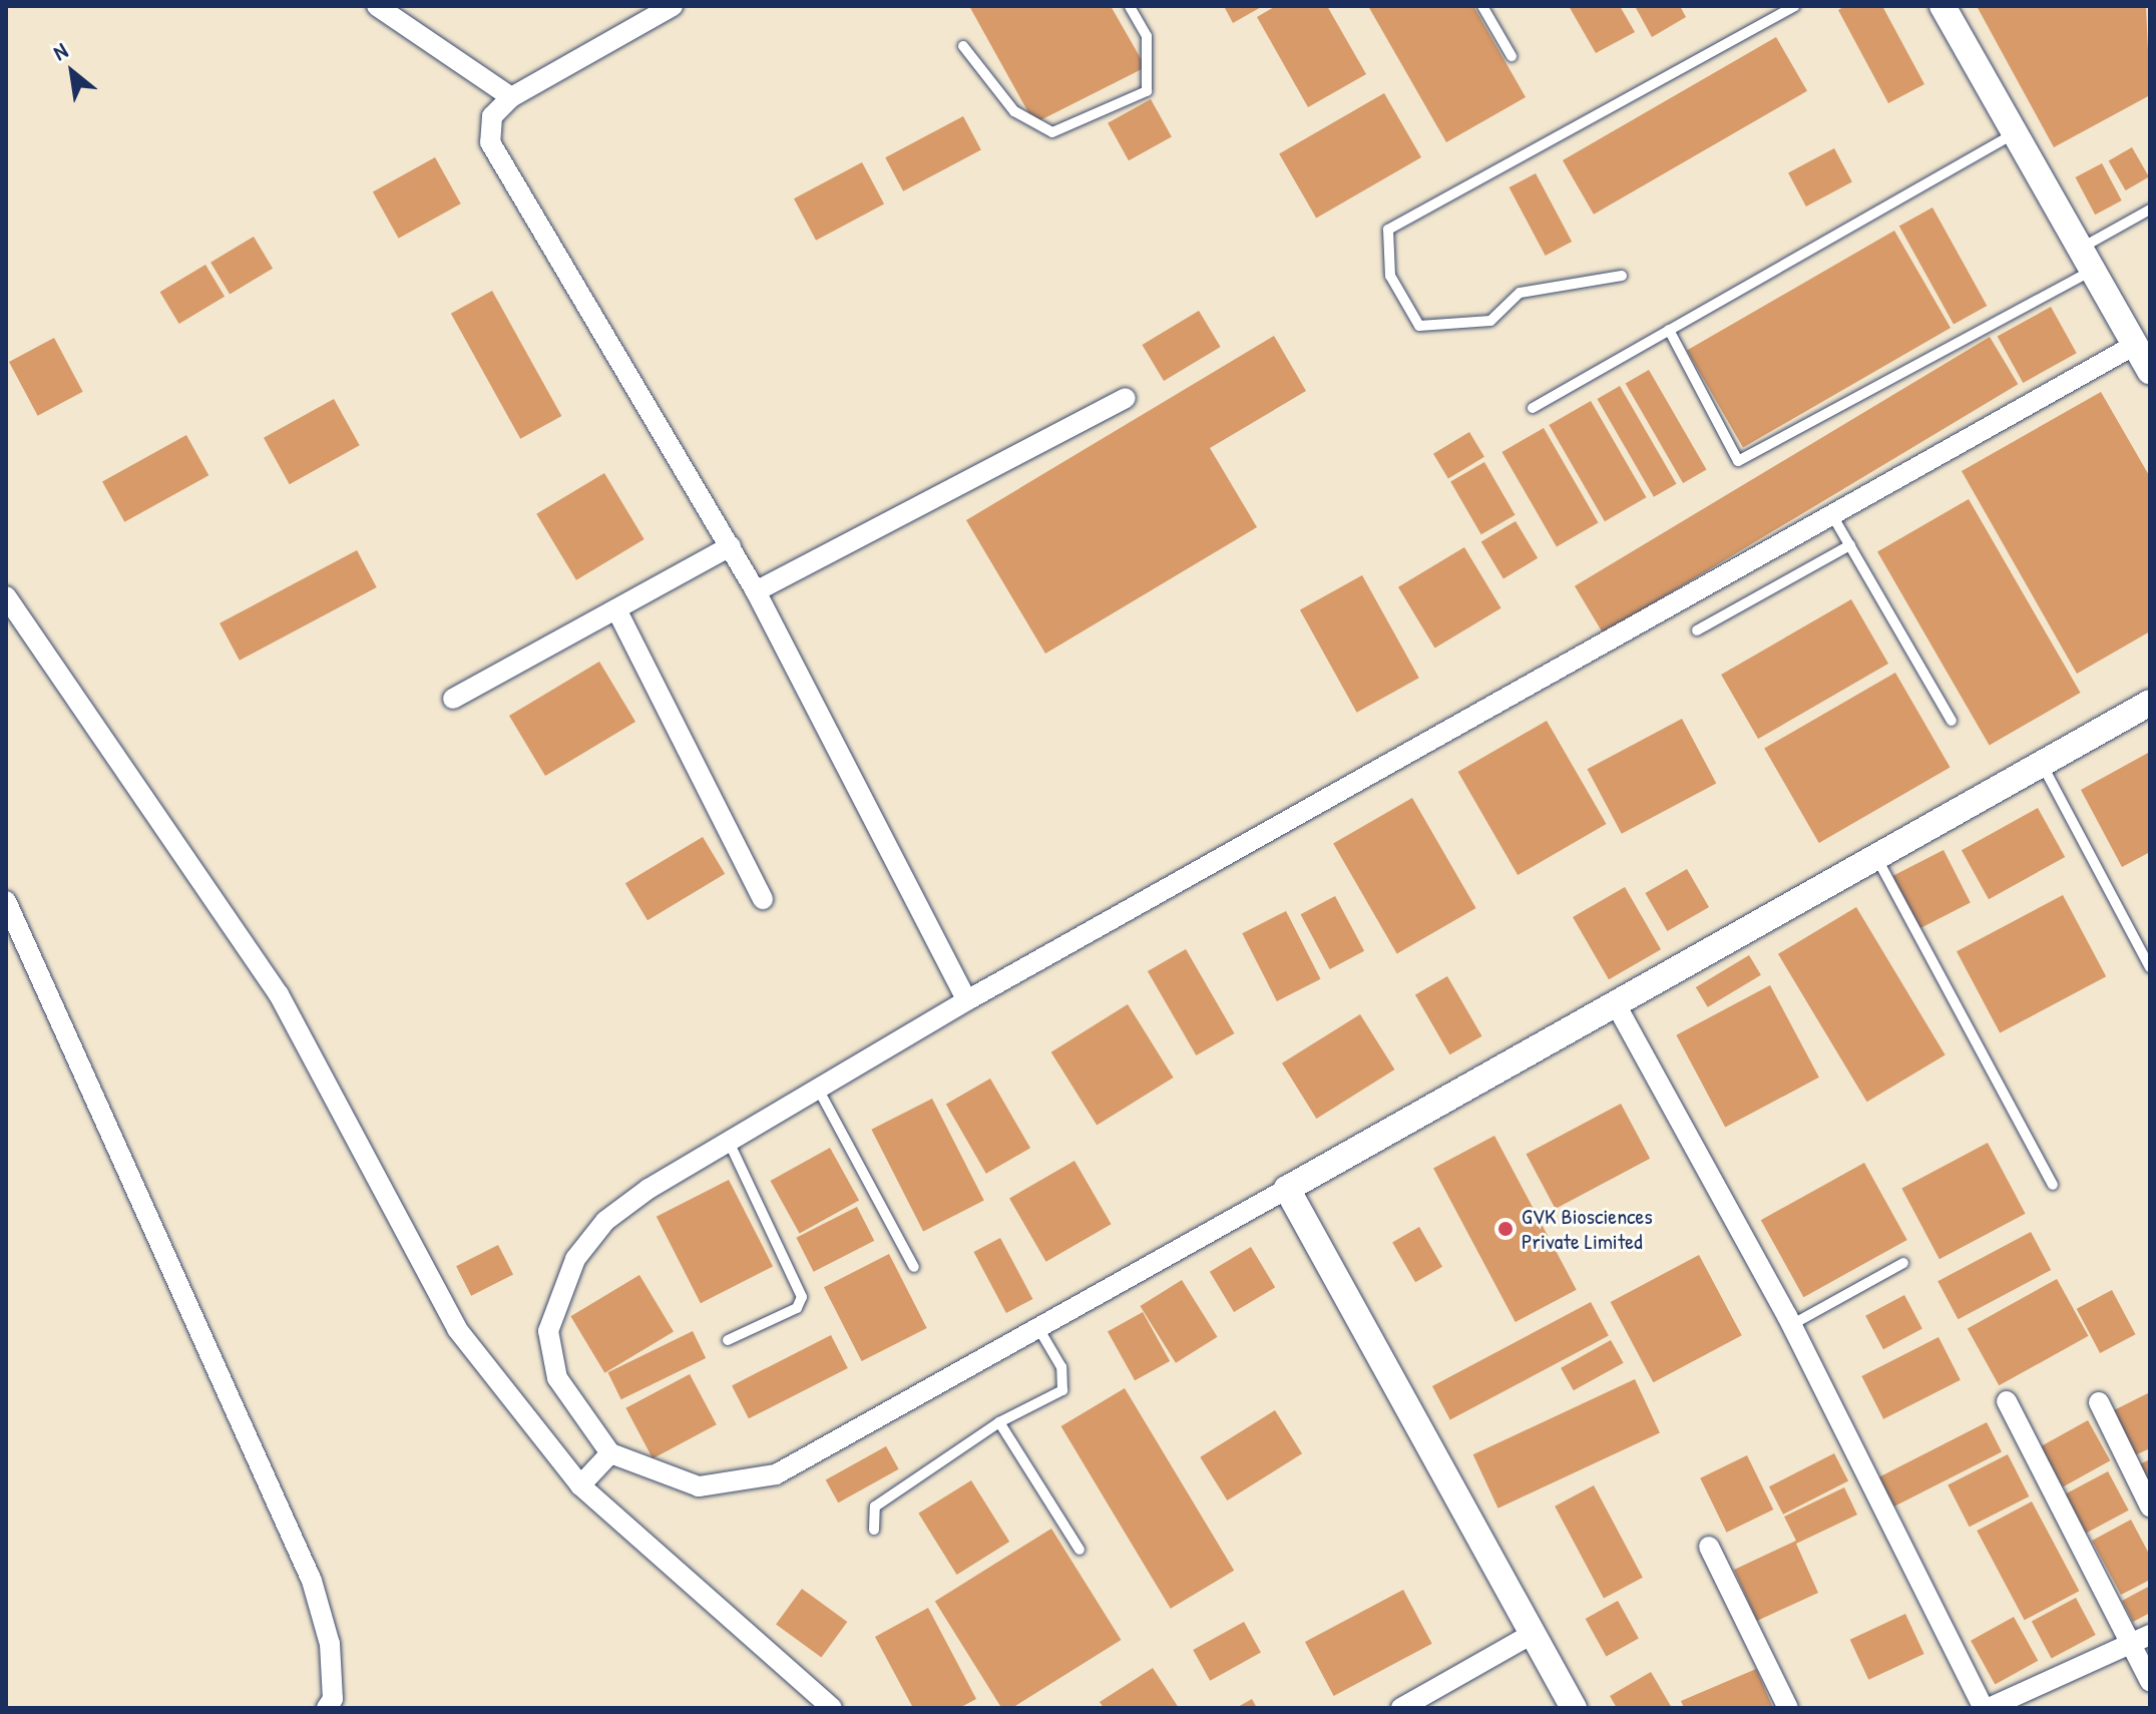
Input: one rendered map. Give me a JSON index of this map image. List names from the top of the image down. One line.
{"places":["GVK Biosciences Private Limited"],"north":"top left"}
